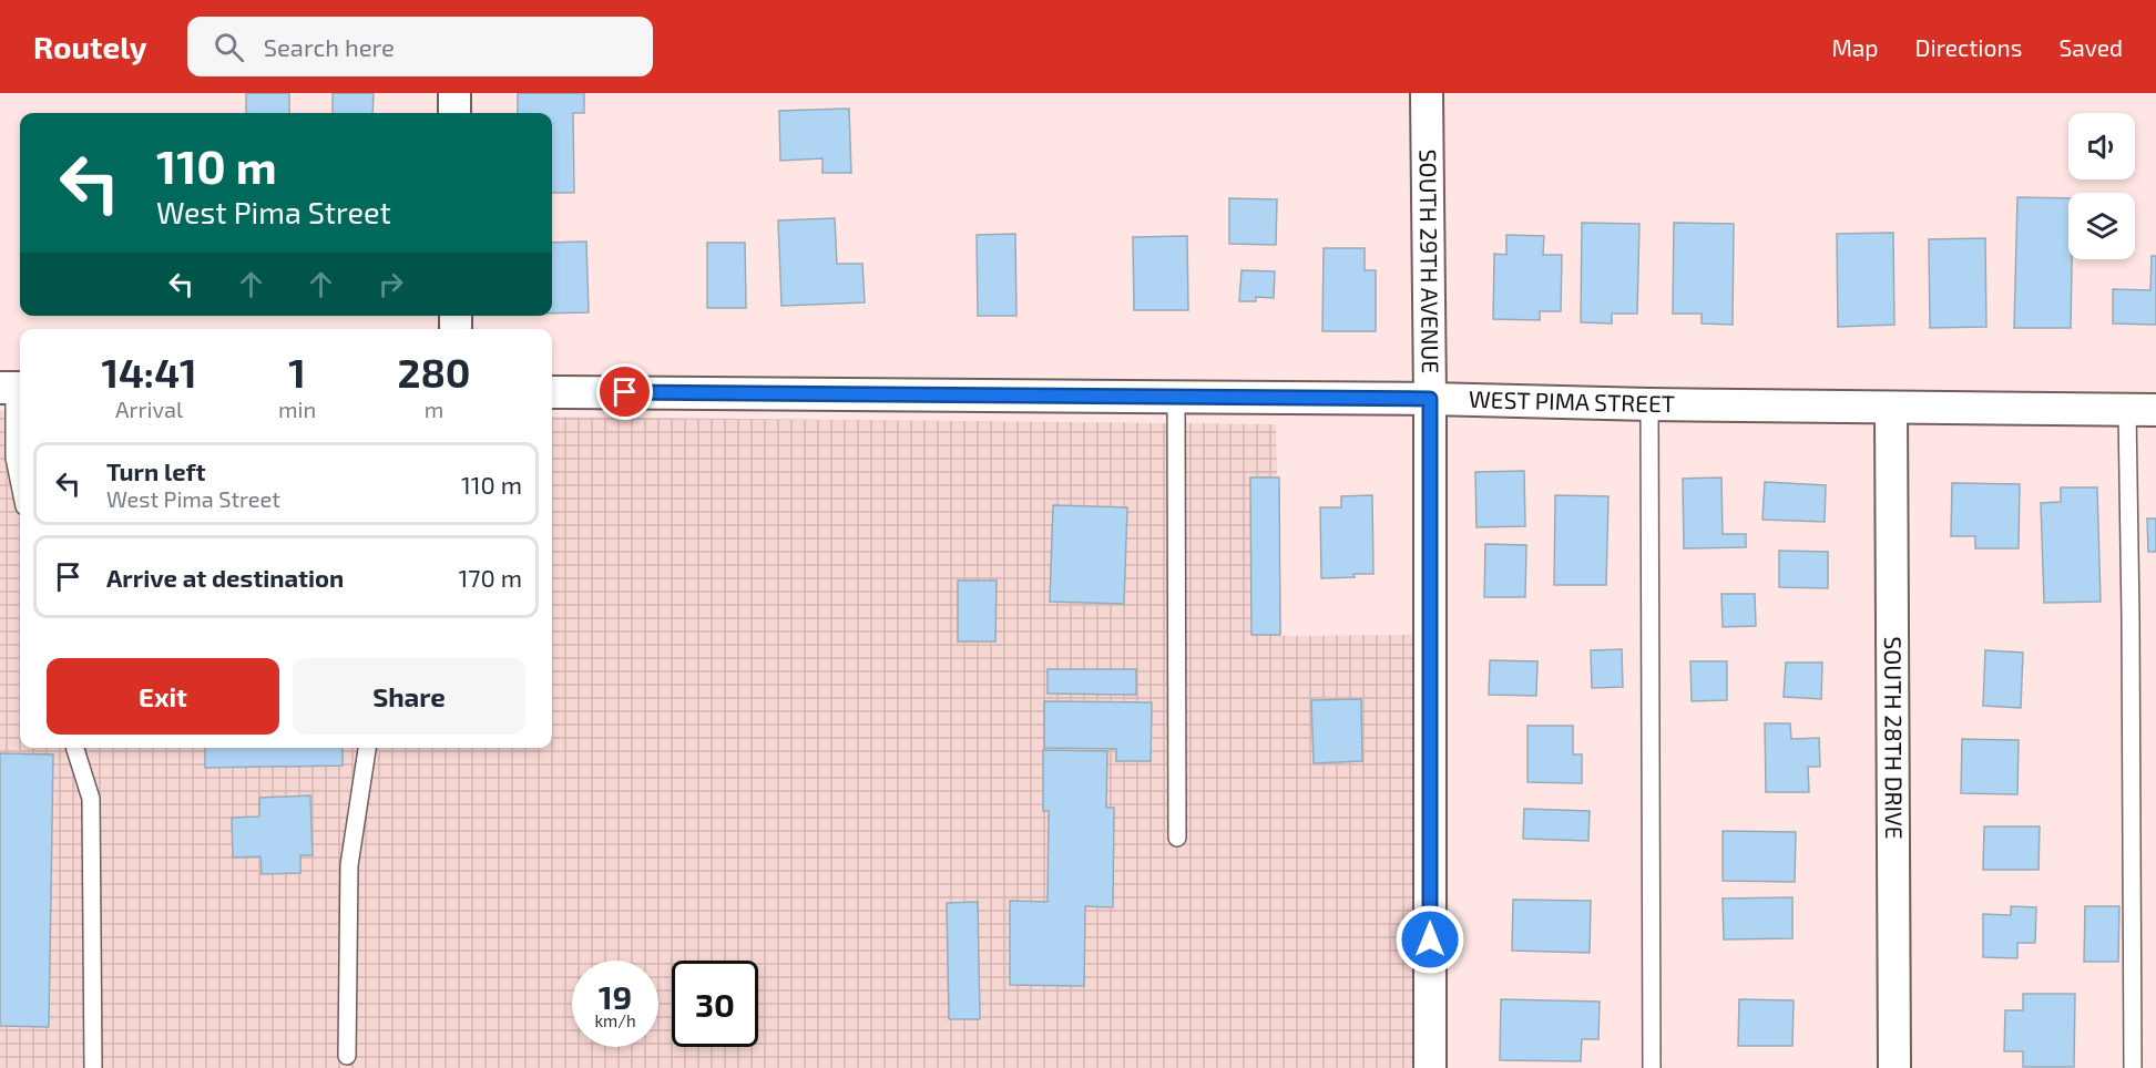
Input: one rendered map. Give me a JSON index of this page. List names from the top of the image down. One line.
{"streets":{"street":["SOUTH 29TH AVENUE","WEST PIMA STREET","SOUTH 28TH DRIVE"]},"crossings":[["SOUTH 29TH AVENUE","WEST PIMA STREET"],["WEST PIMA STREET","SOUTH 28TH DRIVE"]],"page":{"header":"Routely","search":"Search here","nav":["Map","Directions","Saved"],"turn":["110 m","West Pima Street"],"eta":["14:41","Arrival","1","min","280","m"],"list":[{"name":"Turn left","note":"West Pima Street","value":"110 m"},{"name":"Arrive at destination","value":"170 m"}],"buttons":["Exit","Share"],"speed":"19 km/h","limit":"30"}}
